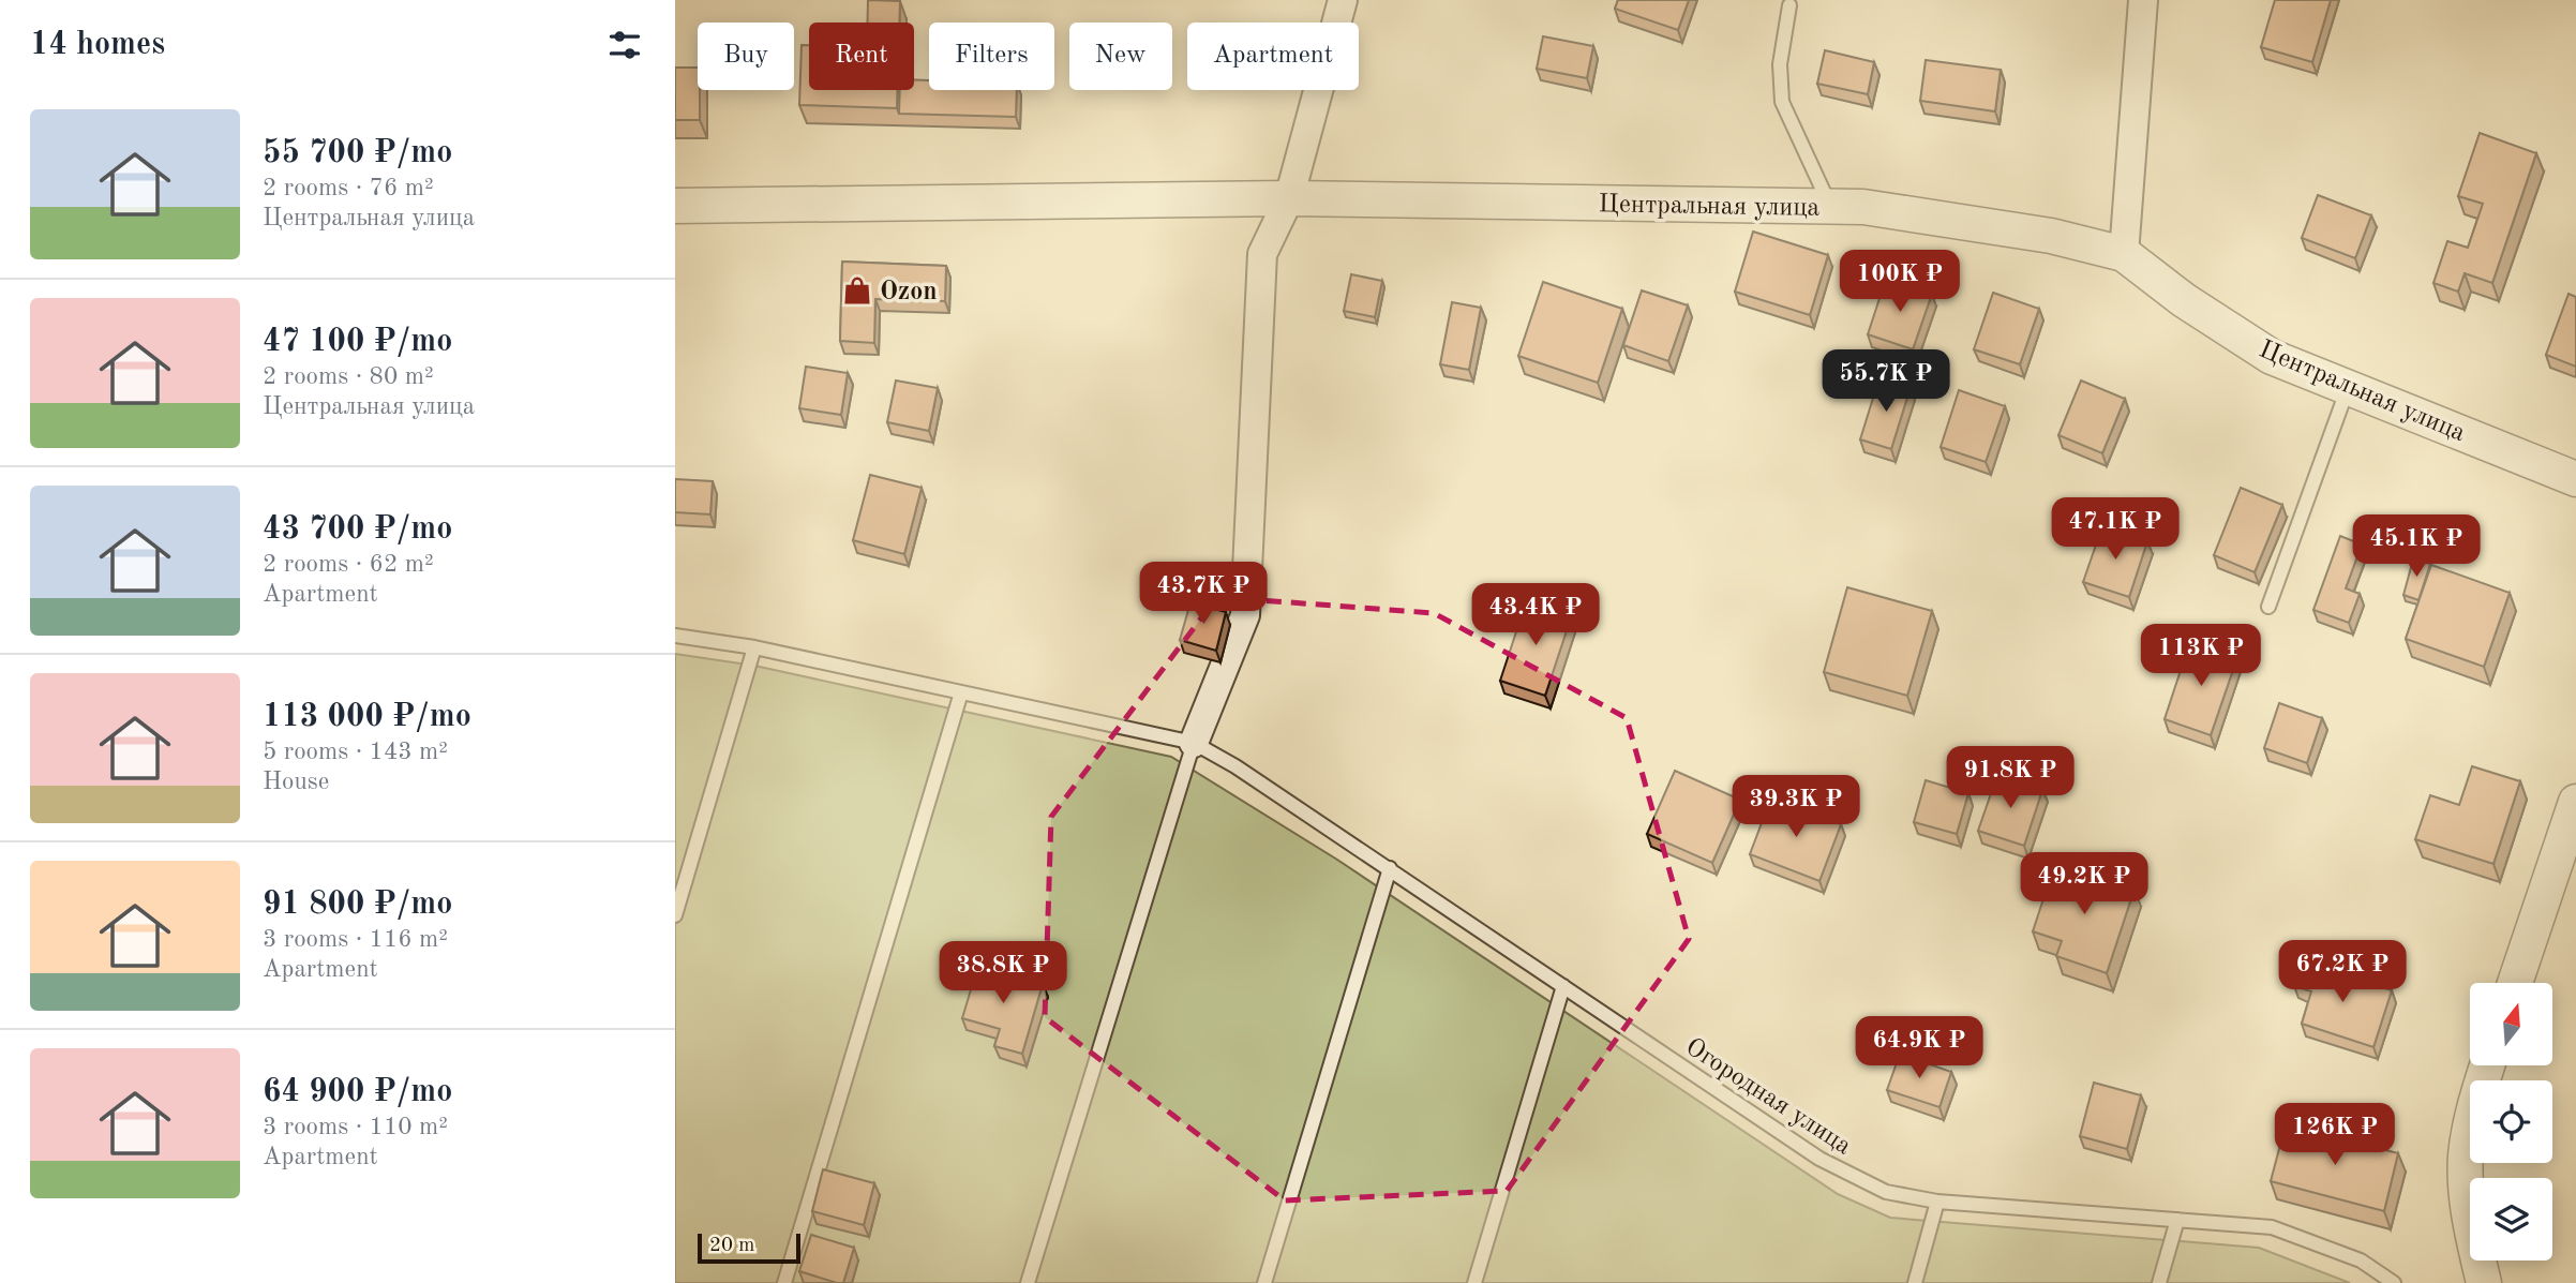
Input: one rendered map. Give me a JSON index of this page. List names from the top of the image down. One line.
{"streets":{"street":["Центральная улица"],"lane":["Огородная улица"]},"places":{"shop":["Ozon"]},"scale_bar":"20 m","north":"top","page":{"heading":"14 homes","chip":["Buy","Rent","Filters","New","Apartment"],"list":[{"name":"55 700 ₽/mo","note":"2 rooms · 76 m² · Центральная улица"},{"name":"47 100 ₽/mo","note":"2 rooms · 80 m² · Центральная улица"},{"name":"43 700 ₽/mo","note":"2 rooms · 62 m² · Apartment"},{"name":"113 000 ₽/mo","note":"5 rooms · 143 m² · House"},{"name":"91 800 ₽/mo","note":"3 rooms · 116 m² · Apartment"},{"name":"64 900 ₽/mo","note":"3 rooms · 110 m² · Apartment"}],"price":["100K ₽","55.7K ₽","47.1K ₽","45.1K ₽","43.7K ₽","43.4K ₽","113K ₽","91.8K ₽","39.3K ₽","49.2K ₽","67.2K ₽","38.8K ₽","64.9K ₽","126K ₽"],"scale":"20 m"}}
